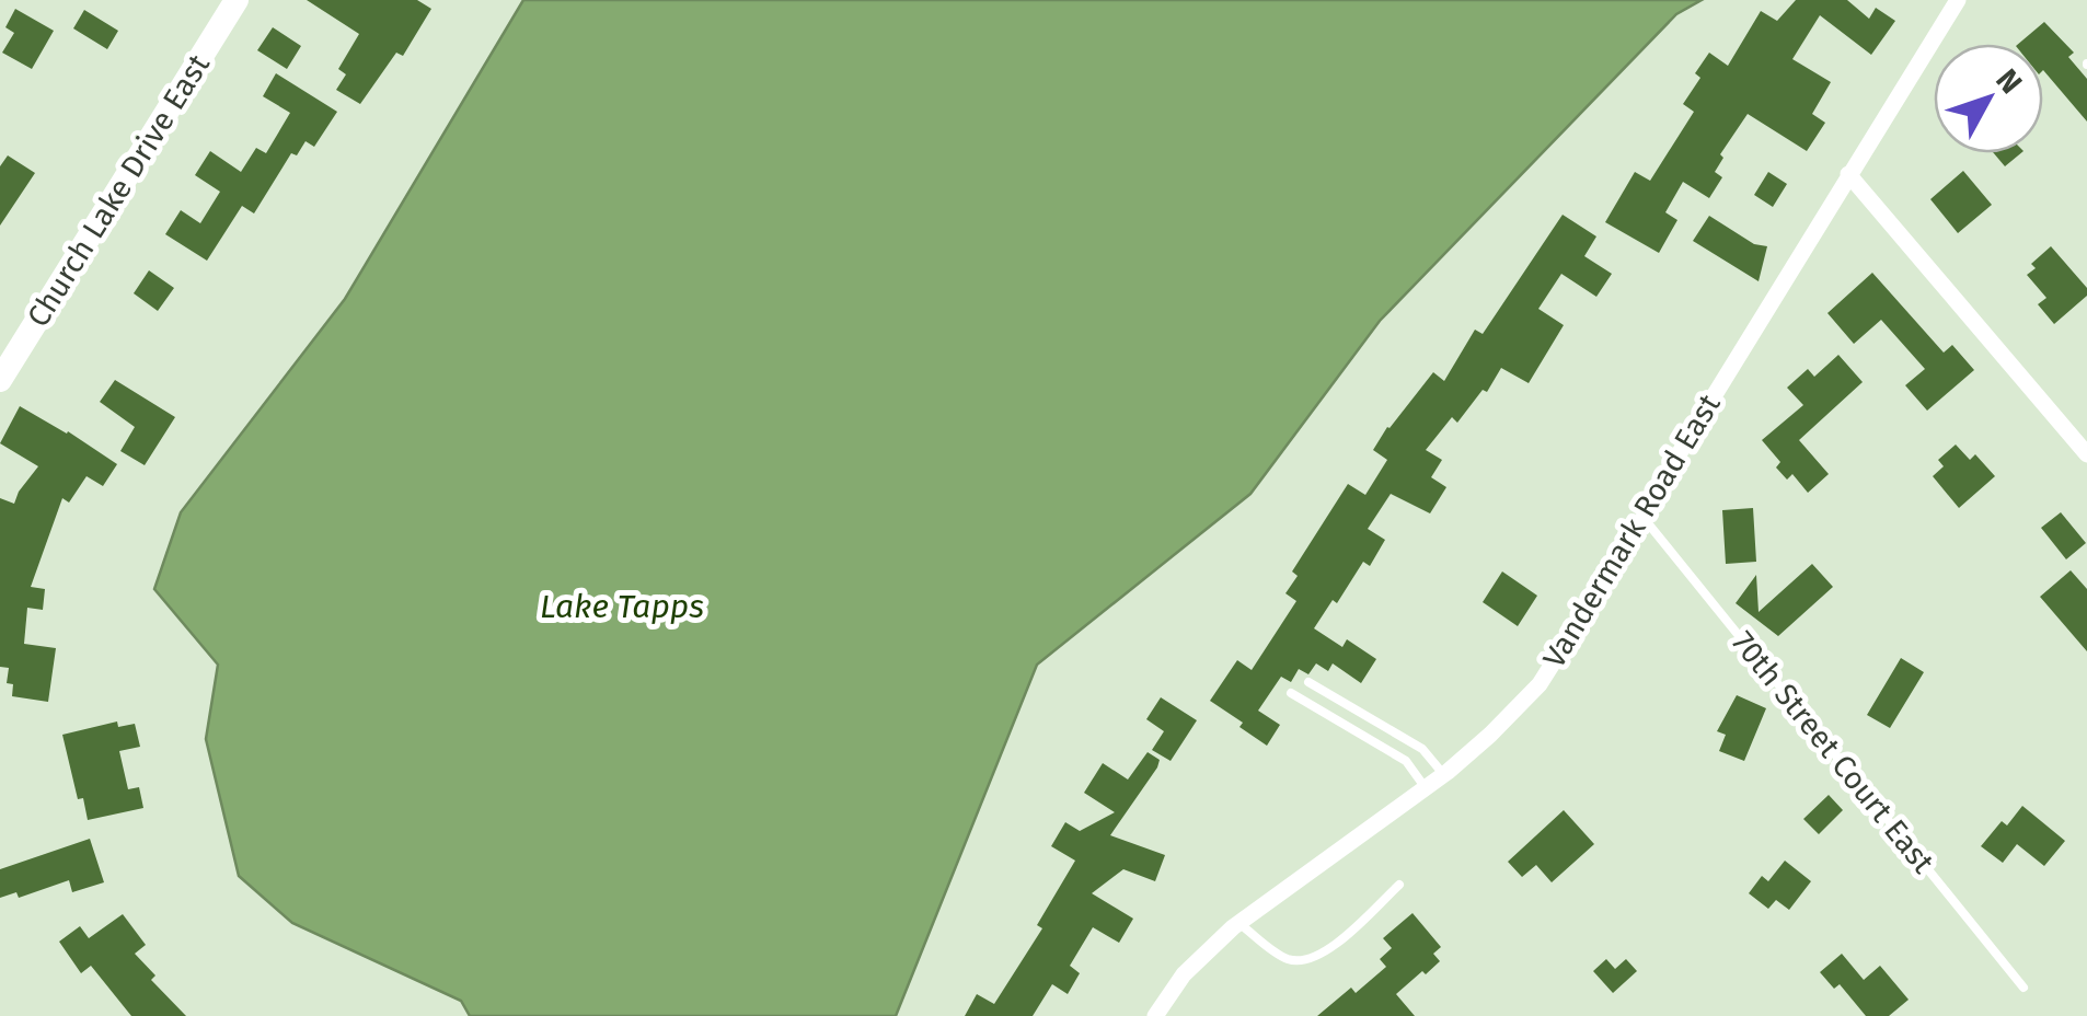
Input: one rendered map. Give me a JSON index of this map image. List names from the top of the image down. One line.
{"streets":{"street":["Church Lake Drive East","Vandermark Road East"],"lane":["70th Street Court East"]},"crossings":[["Vandermark Road East","70th Street Court East"]],"water":["Lake Tapps"],"north":"top right"}
